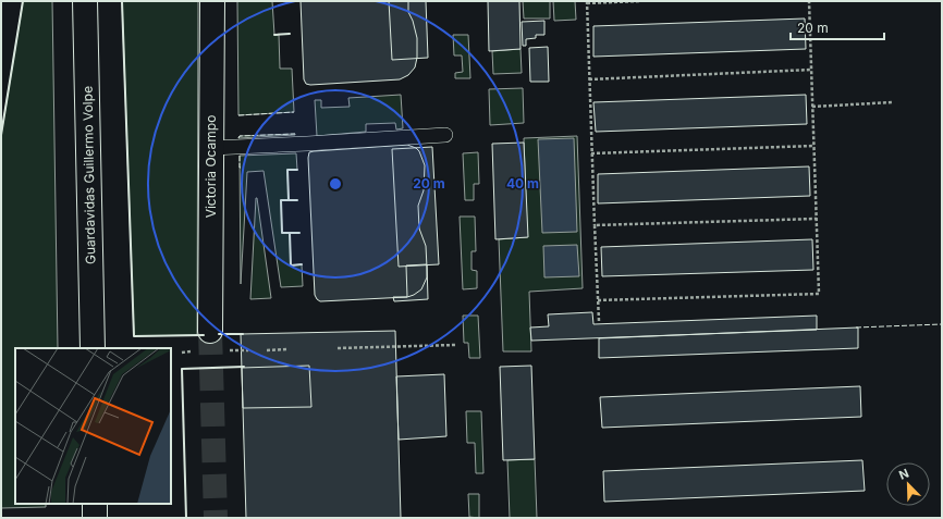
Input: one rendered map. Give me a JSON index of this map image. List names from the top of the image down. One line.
{"streets":{"main road":["Victoria Ocampo","Guardavidas Guillermo Volpe"]},"scale_bar":"20 m","north":"top left","rings":["20 m","40 m"]}
